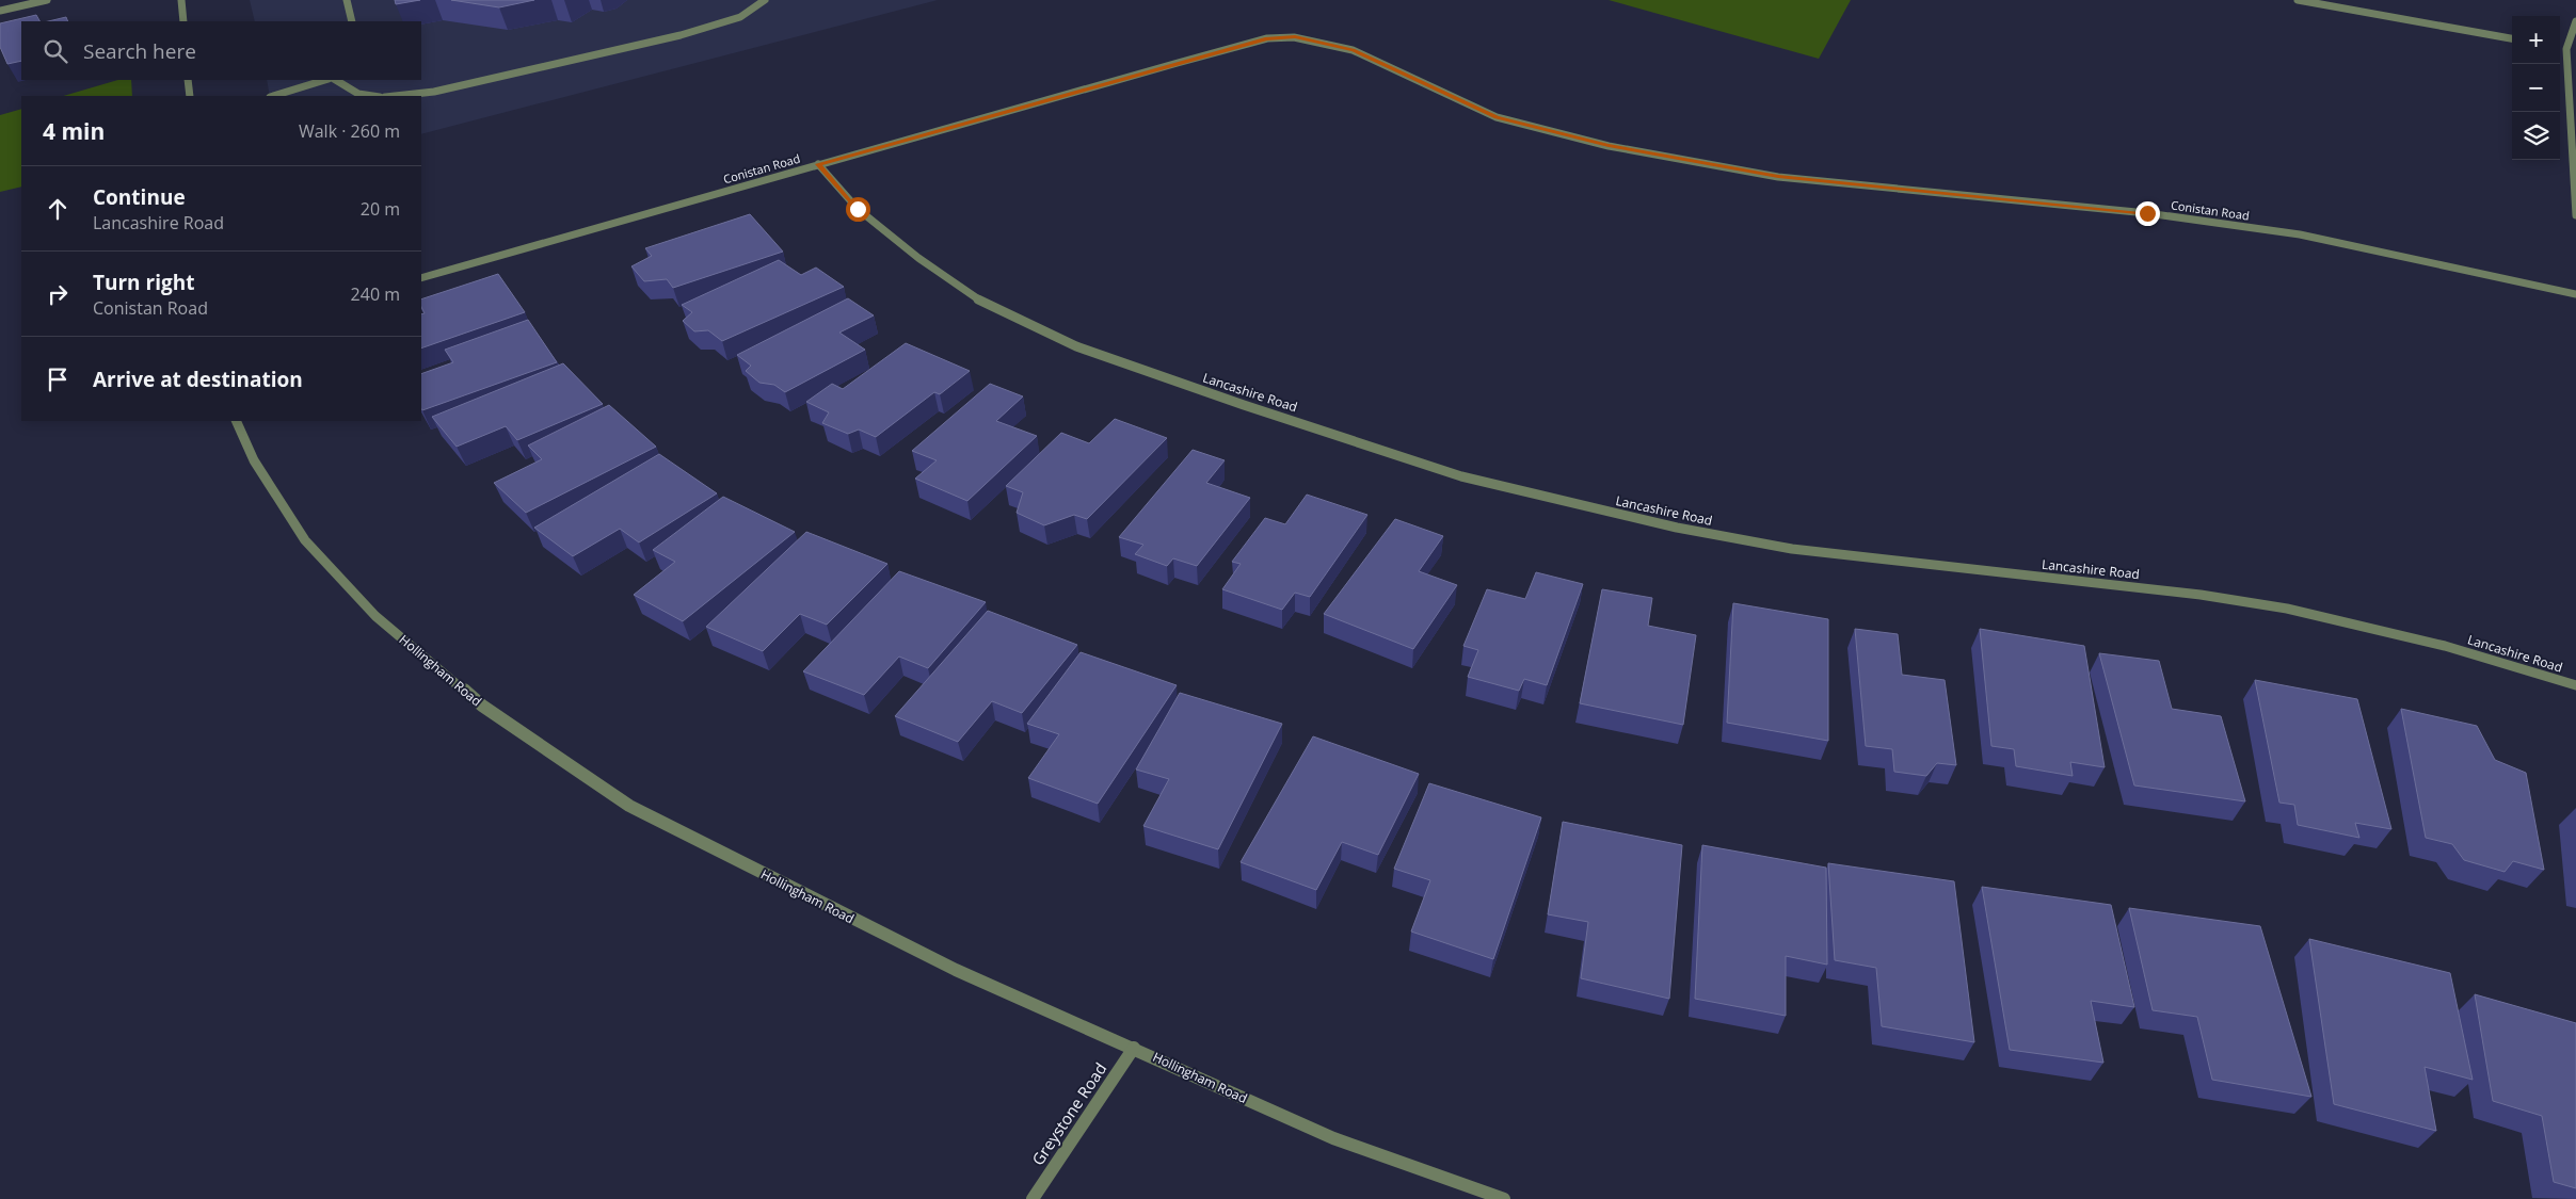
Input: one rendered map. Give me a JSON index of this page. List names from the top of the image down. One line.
{"streets":{"street":["Conistan Road","Lancashire Road","Hollingham Road","Greystone Road"]},"crossings":[["Conistan Road","Lancashire Road"],["Hollingham Road","Greystone Road"]],"page":{"map_buttons":["+","−"],"search":"Search here","heading":["4 min","Walk · 260 m"],"list":[["Continue","Lancashire Road","20 m"],["Turn right","Conistan Road","240 m"],"Arrive at destination"]}}
